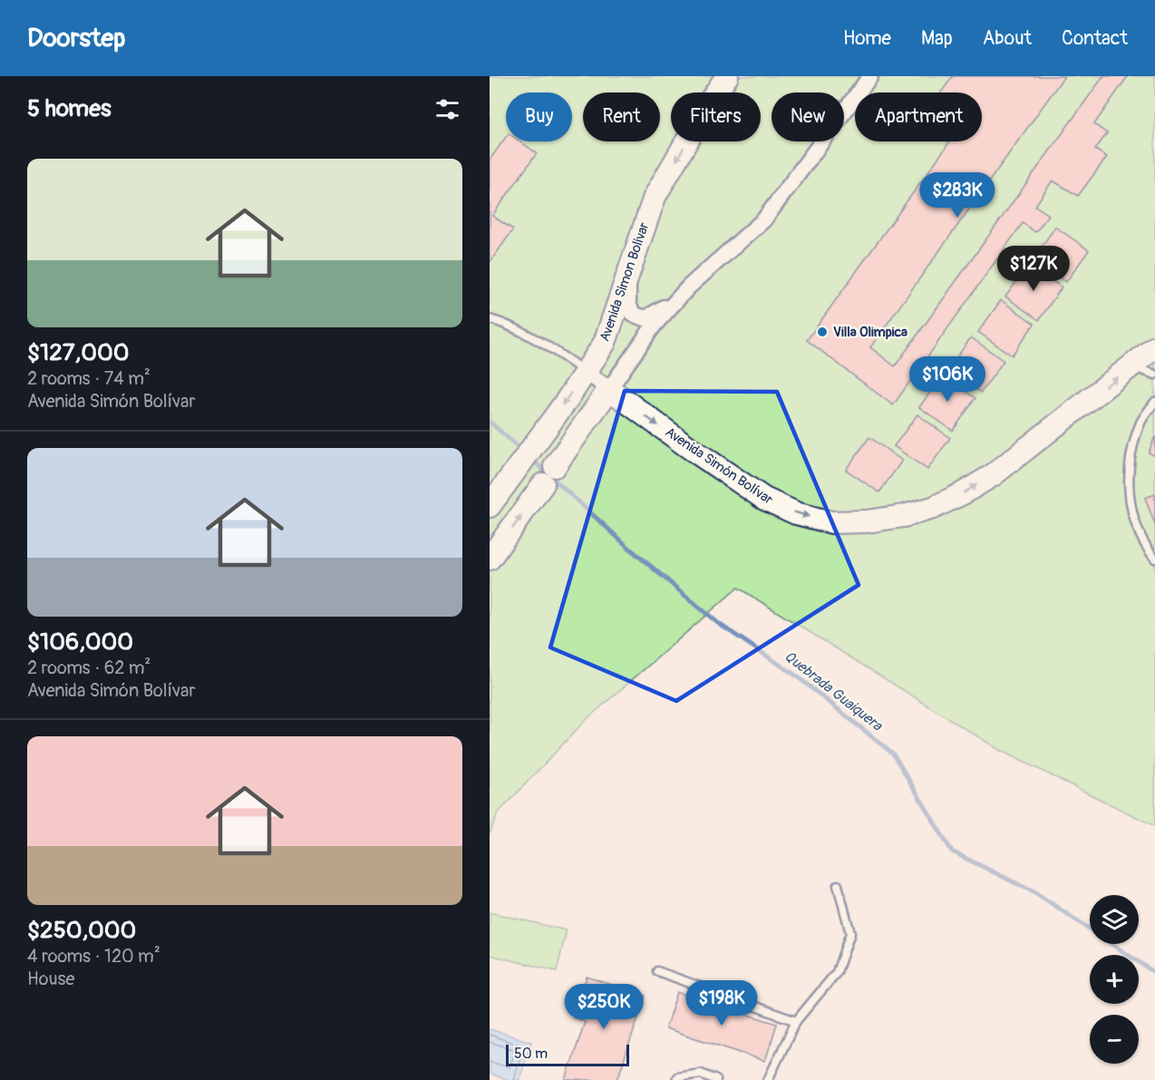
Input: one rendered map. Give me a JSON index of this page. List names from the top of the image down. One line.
{"streets":{"main road":["Avenida Simon Bolivar","Avenida Simón Bolívar"]},"one_way":["Avenida Simón Bolívar"],"water":["Quebrada Guaiquera"],"places":["Villa Olimpica"],"scale_bar":"50 m","page":{"header":"Doorstep","nav":["Home","Map","About","Contact"],"heading":"5 homes","chip":["Buy","Rent","Filters","New","Apartment"],"list":[{"name":"$127,000","note":"2 rooms · 74 m² · Avenida Simón Bolívar"},{"name":"$106,000","note":"2 rooms · 62 m² · Avenida Simón Bolívar"},{"name":"$250,000","note":"4 rooms · 120 m² · House"}],"price":["$283K","$127K","$106K","$198K","$250K"],"map_buttons":["+","−"],"scale":"50 m"}}
